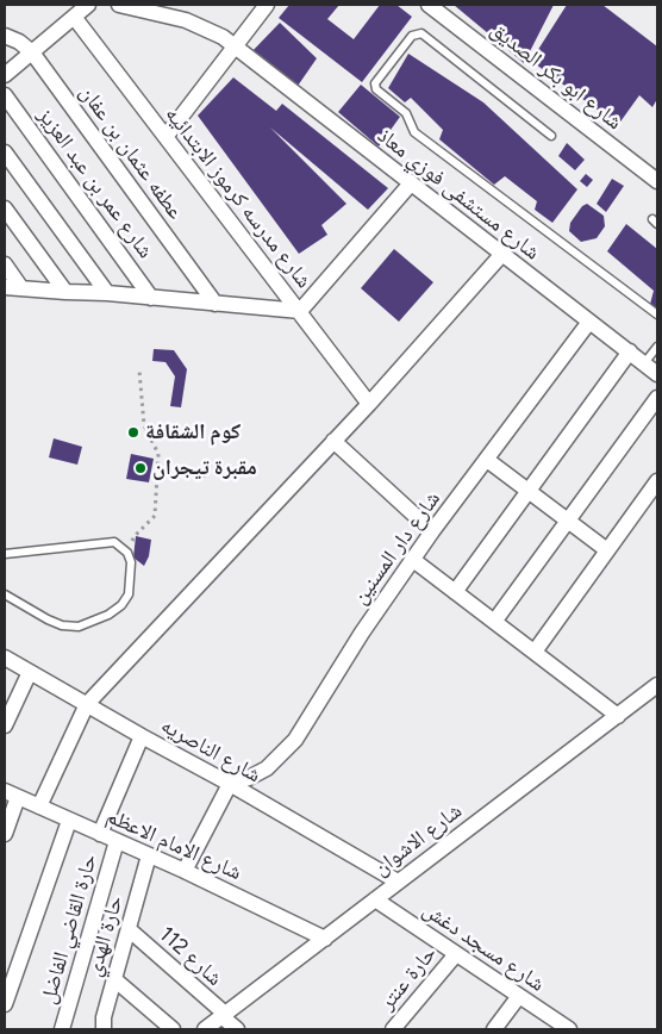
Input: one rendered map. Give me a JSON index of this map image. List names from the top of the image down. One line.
{"streets":{"street":["شارع ابو بكر الصديق","عطفه عثمان بن عفان","شارع عمر بن عبد العزيز","شارع مستشفى فوزي معاذ","شارع مدرسه كرموز الابتدائيه","شارع دار المسنين","شارع الناصريه","شارع الاشوان","شارع الامام الاعظم","حارة القاضي الفاضل","حارة الهدي","شارع مسجد دغش","شارع 112","حارة عنتر"]},"crossings":[["شارع مستشفى فوزي معاذ","شارع دار المسنين"],["شارع دار المسنين","شارع الناصريه"],["شارع الناصريه","شارع الاشوان"],["شارع الناصريه","حارة القاضي الفاضل"],["شارع الاشوان","شارع الامام الاعظم"],["شارع الاشوان","شارع مسجد دغش"],["شارع الاشوان","شارع 112"],["شارع الامام الاعظم","حارة القاضي الفاضل"],["شارع الامام الاعظم","حارة الهدي"],["حارة الهدي","شارع 112"],["شارع مسجد دغش","حارة عنتر"]],"places":["كوم الشقافة","مقبرة تيجران"]}
